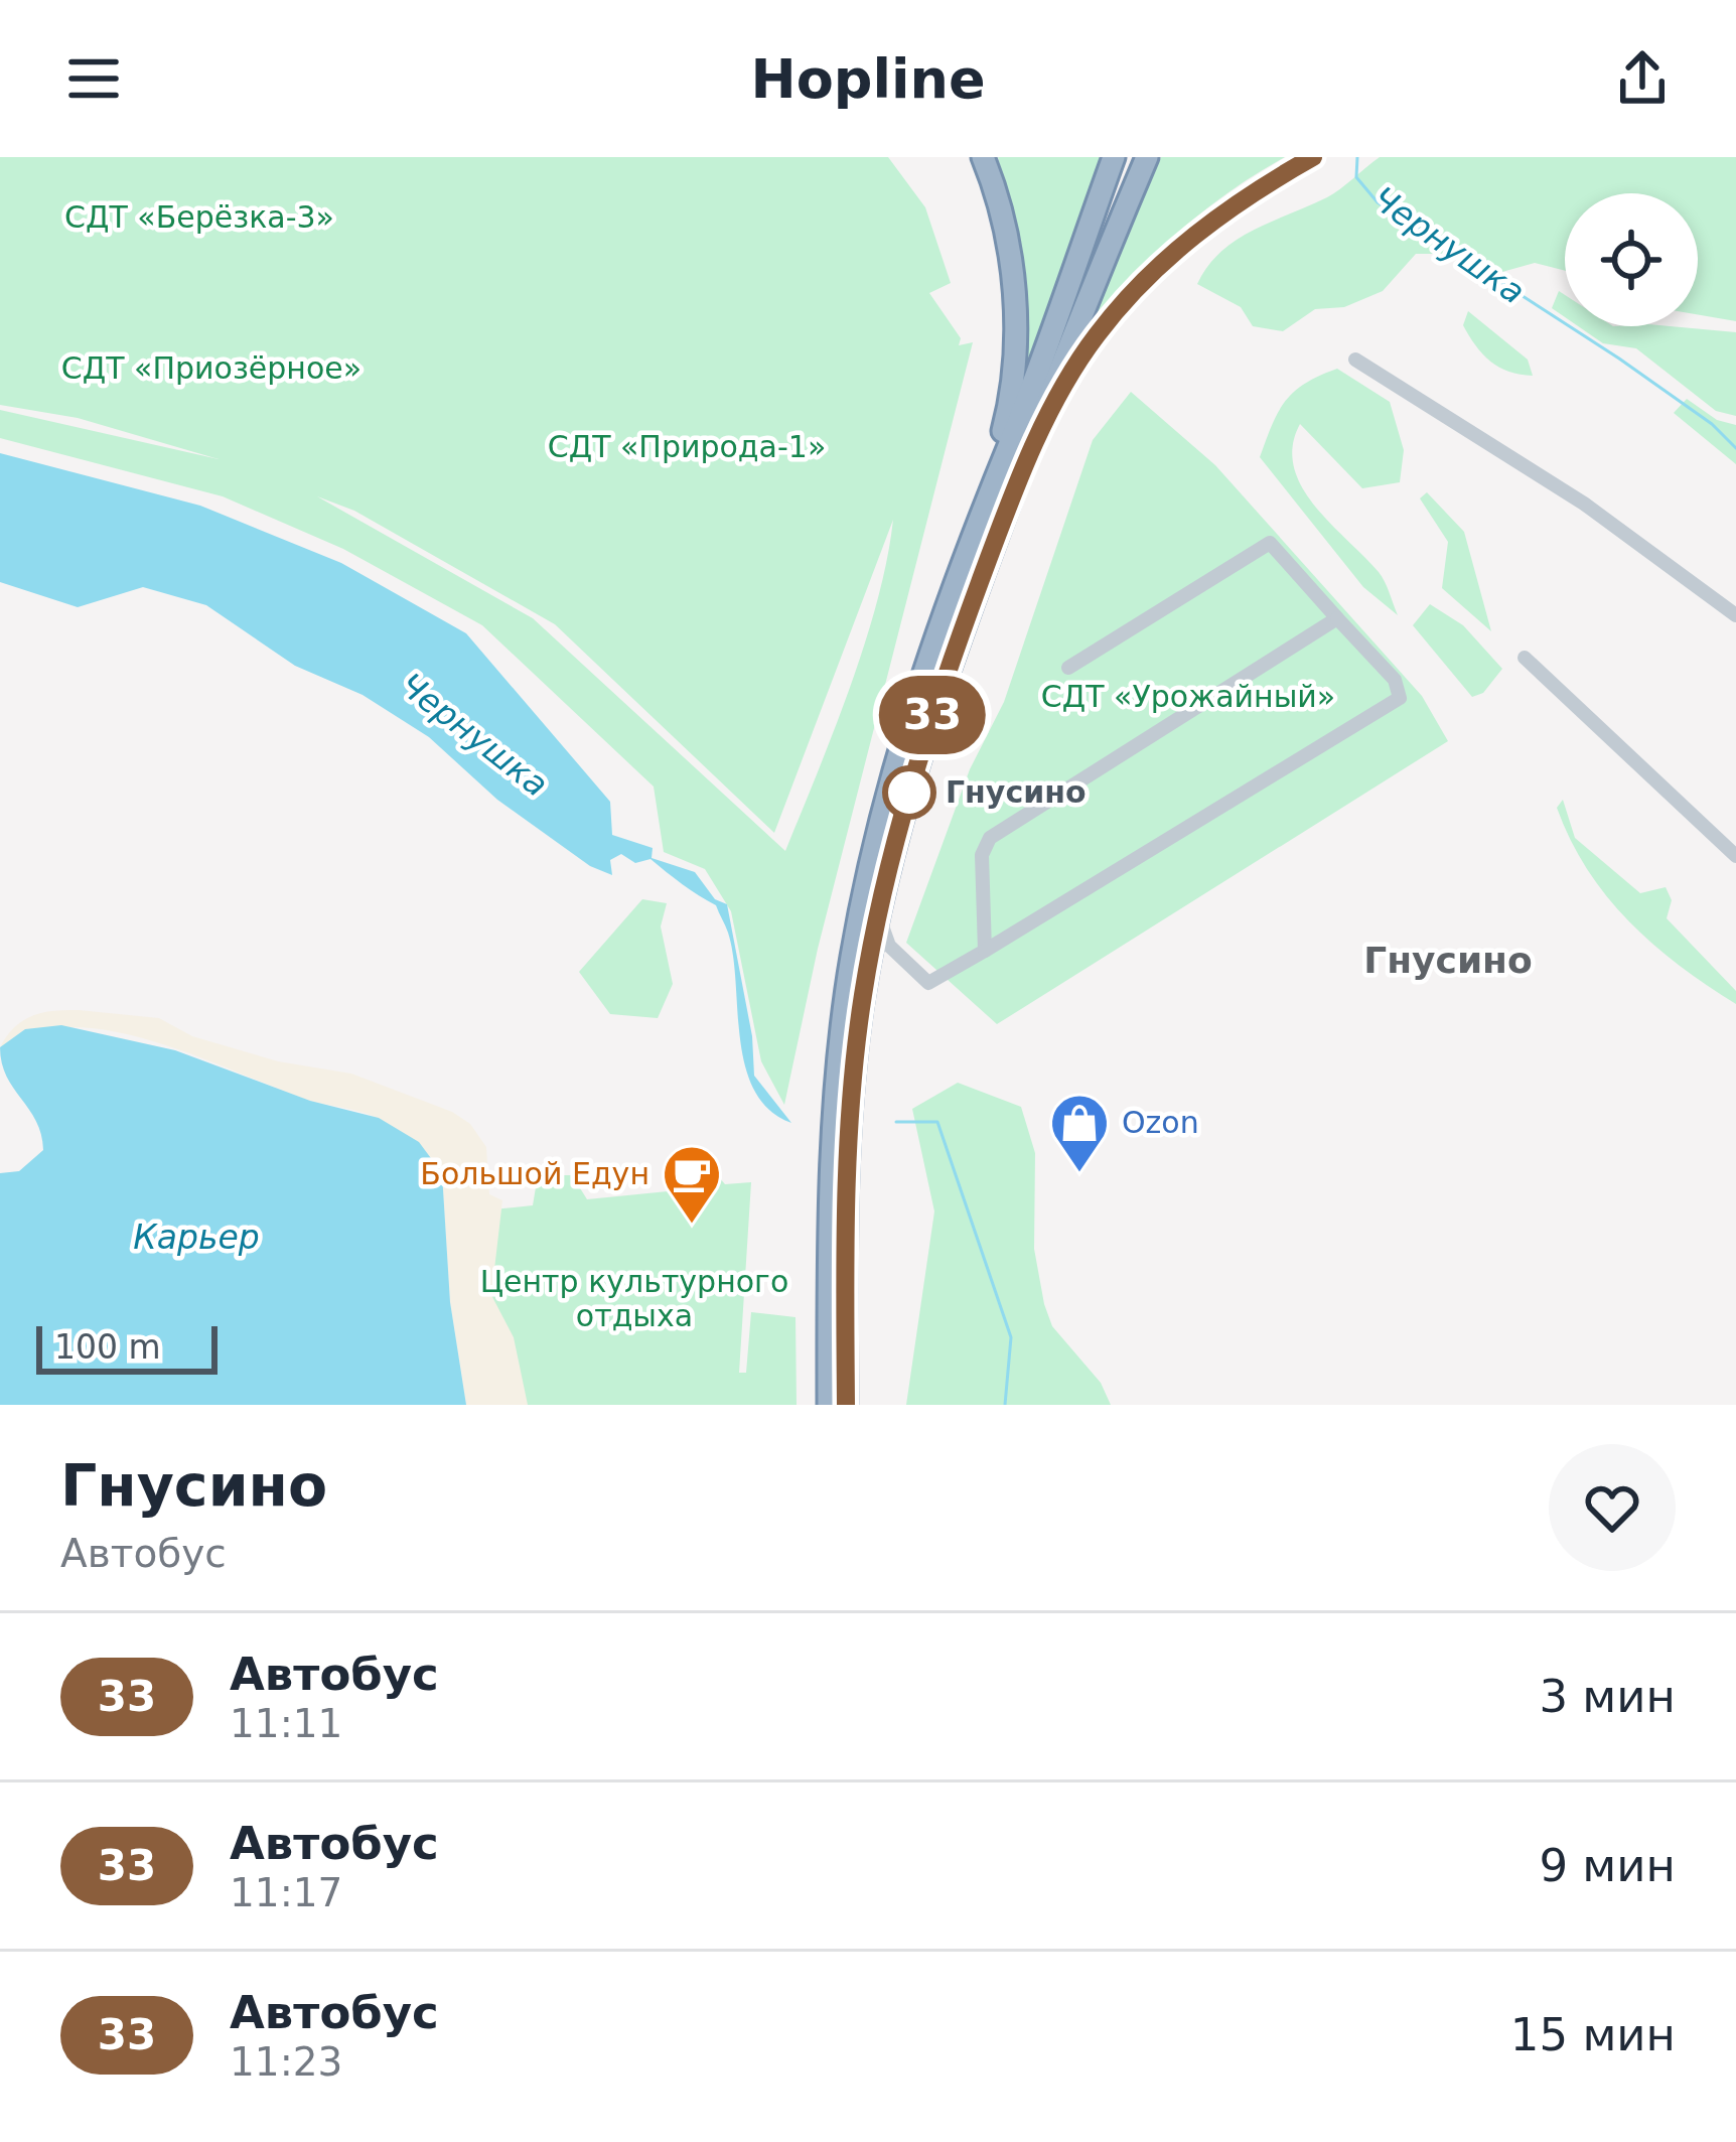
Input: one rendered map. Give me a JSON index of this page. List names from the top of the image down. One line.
{"districts":["Гнусино"],"water":["Чернушка","Карьер"],"parks":["СДТ «Берёзка-3»","СДТ «Приозёрное»","СДТ «Природа-1»","СДТ «Урожайный»","Центр культурного отдыха"],"places":{"other":["Гнусино"],"shop":["Ozon"],"cafe":["Большой Едун"]},"lines":["bus line 33"],"scale_bar":"100 m","page":{"header":"Hopline","on_map":"33","scale":"100 m","heading":["Гнусино","Автобус"],"list":[{"mark":"33","name":"Автобус","note":"11:11","value":"3 мин"},{"mark":"33","name":"Автобус","note":"11:17","value":"9 мин"},{"mark":"33","name":"Автобус","note":"11:23","value":"15 мин"}]}}
